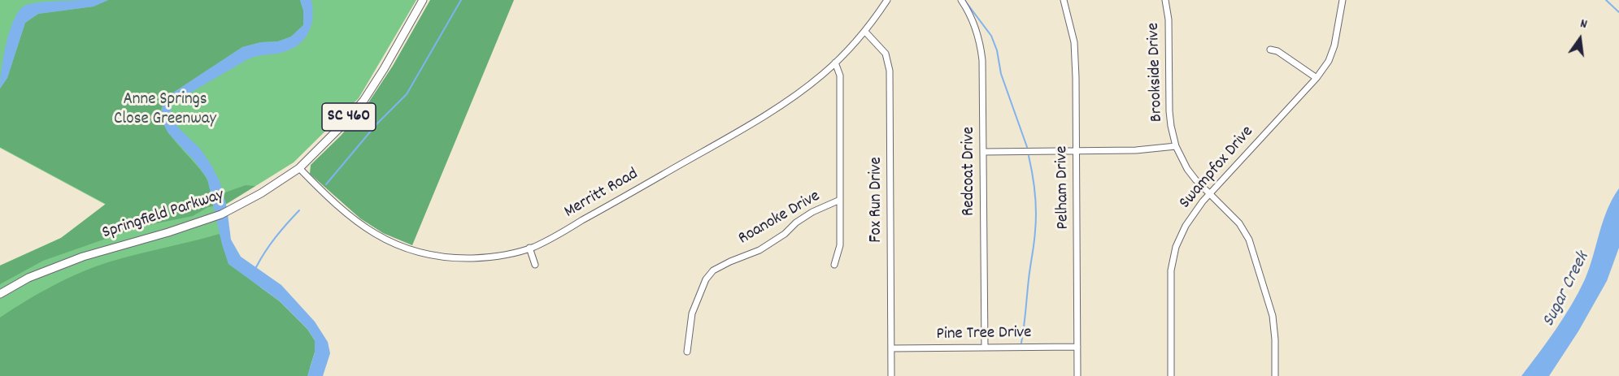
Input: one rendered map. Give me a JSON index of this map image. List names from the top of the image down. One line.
{"streets":{"main road":["SC 460","Springfield Parkway"],"street":["Brookside Drive","Swampfox Drive","Redcoat Drive","Pelham Drive","Merritt Road","Fox Run Drive","Roanoke Drive","Pine Tree Drive"]},"crossings":[["Brookside Drive","Swampfox Drive"],["Redcoat Drive","Pine Tree Drive"],["Pelham Drive","Pine Tree Drive"],["Merritt Road","Fox Run Drive"],["Merritt Road","Springfield Parkway"],["Merritt Road","Roanoke Drive"],["Fox Run Drive","Pine Tree Drive"]],"water":["Sugar Creek"],"parks":["Anne Springs Close Greenway"],"north":"top"}
